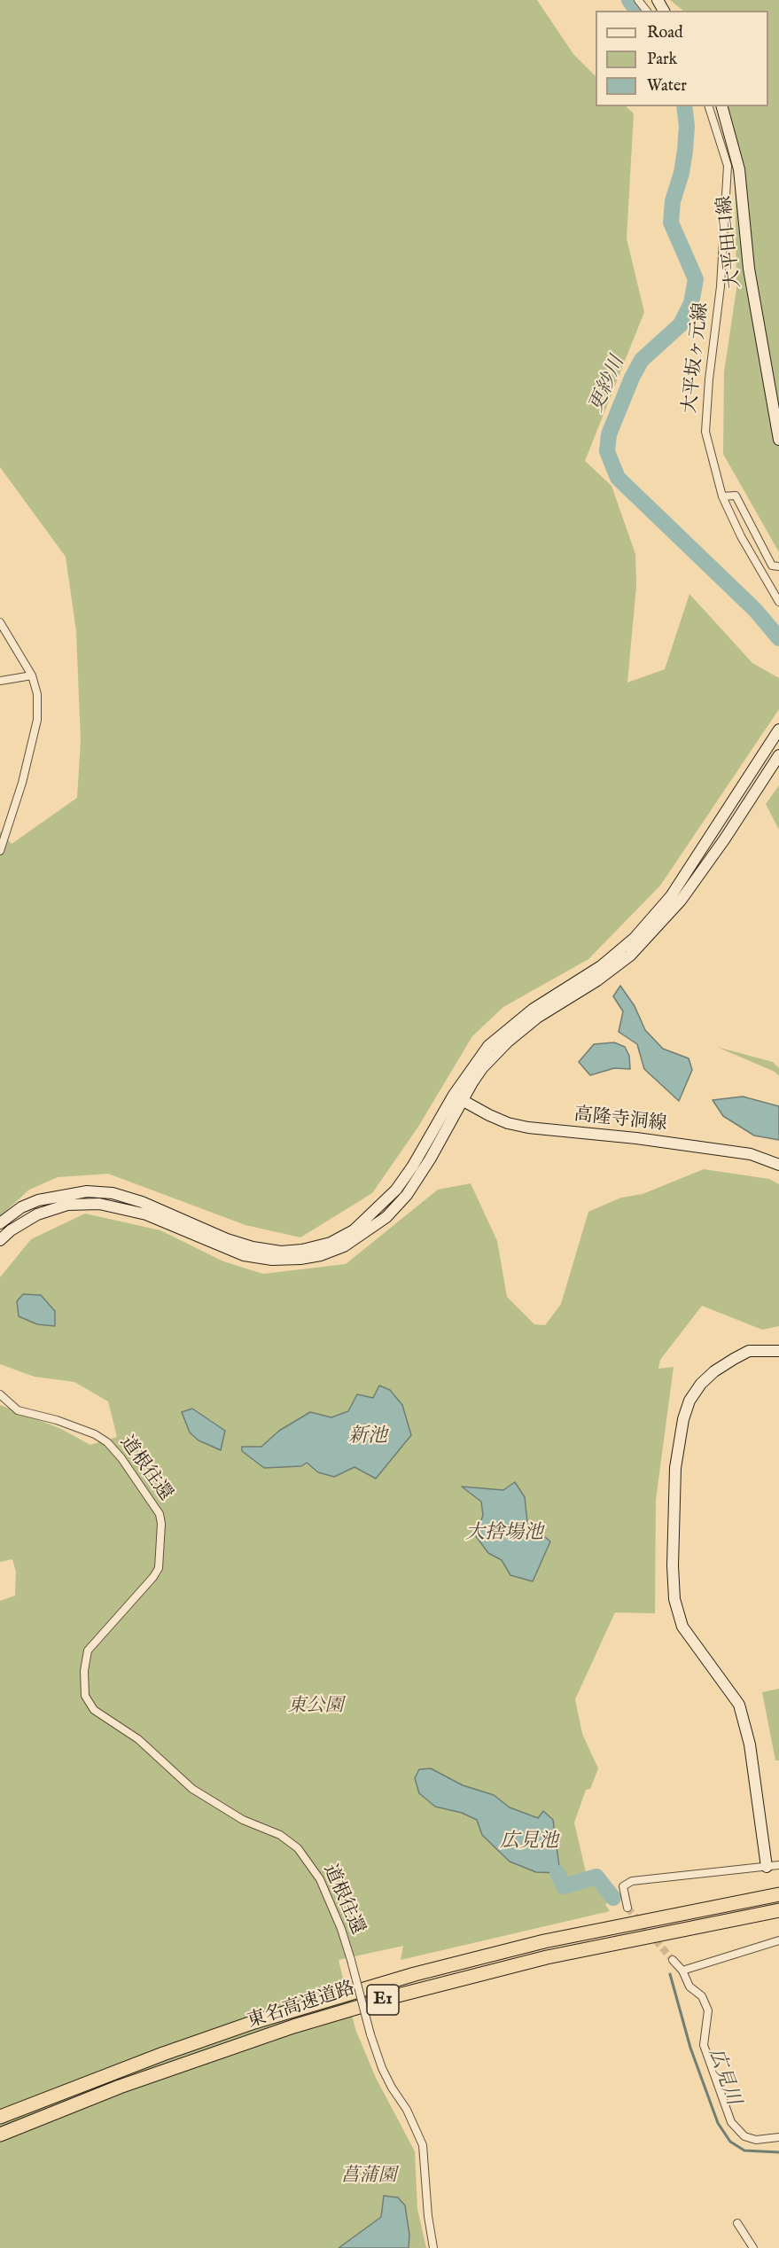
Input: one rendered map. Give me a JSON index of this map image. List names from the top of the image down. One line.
{"streets":{"highway":["E1","東名高速道路"],"street":["大平田口線","大平坂ヶ元線","高隆寺洞線","道根往還"]},"water":["更紗川","新池","大捨場池","広見池","広見川"],"parks":["東公園","菖蒲園"],"legend":["Road","Park","Water"]}
